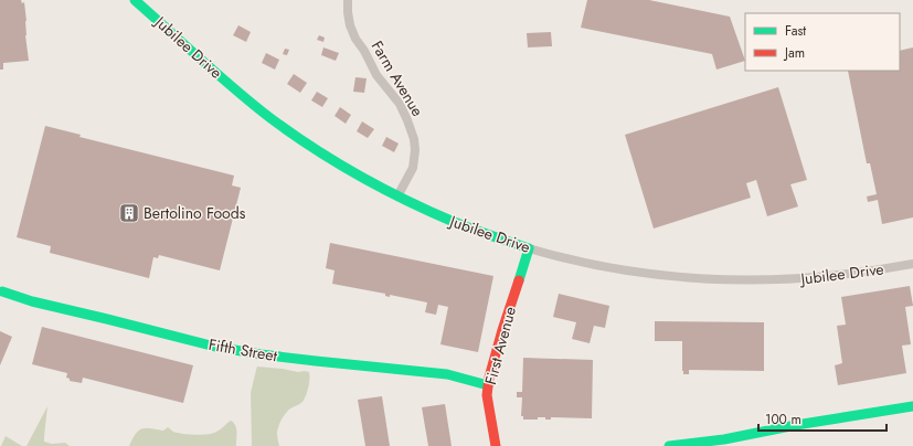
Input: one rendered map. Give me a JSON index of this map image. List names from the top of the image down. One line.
{"streets":{"street":["Jubilee Drive","Farm Avenue","First Avenue","Fifth Street"]},"crossings":[["Jubilee Drive","Farm Avenue"],["Jubilee Drive","First Avenue"],["First Avenue","Fifth Street"]],"places":{"building":["Bertolino Foods"]},"legend":["Fast","Jam"],"scale_bar":"100 m"}
